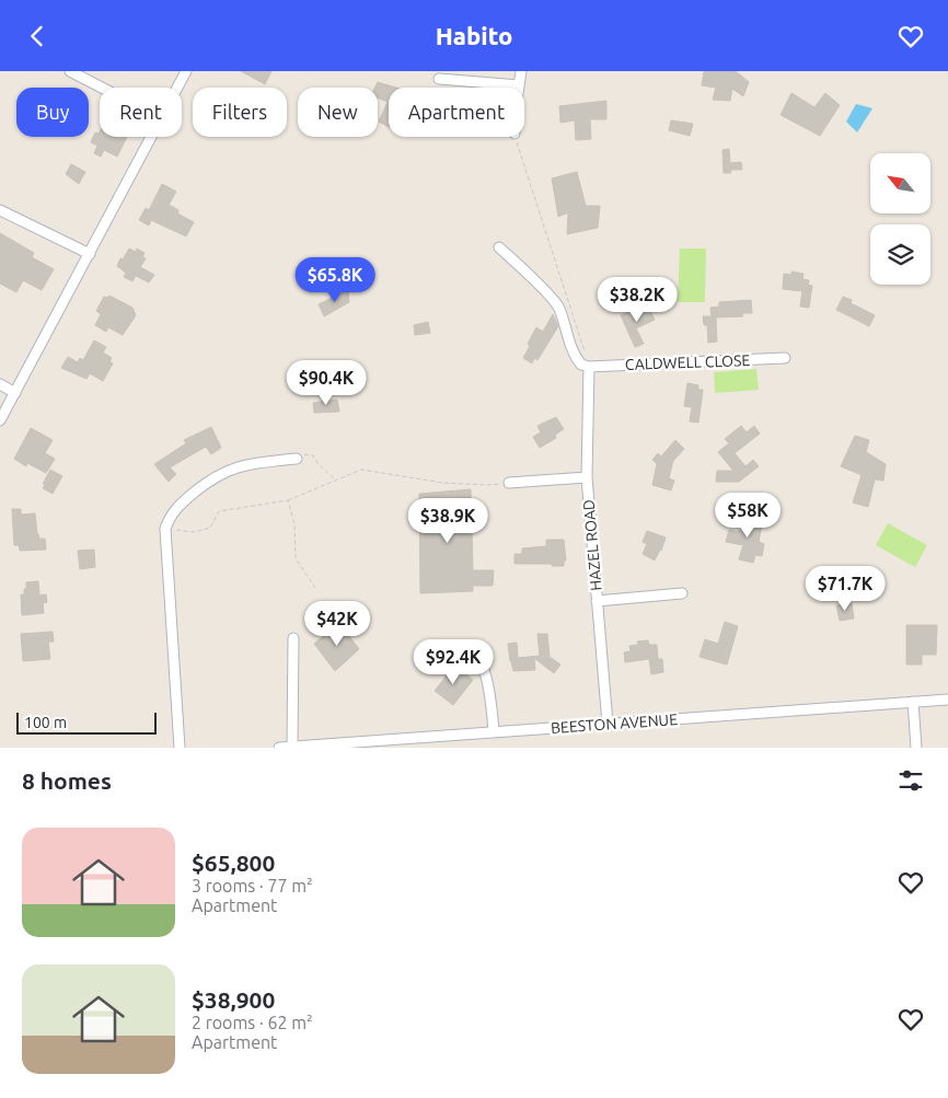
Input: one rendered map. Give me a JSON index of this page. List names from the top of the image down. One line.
{"streets":{"street":["CALDWELL CLOSE","HAZEL ROAD","BEESTON AVENUE"]},"crossings":[["CALDWELL CLOSE","HAZEL ROAD"],["HAZEL ROAD","BEESTON AVENUE"]],"scale_bar":"100 m","north":"top left","page":{"header":"Habito","chip":["Buy","Rent","Filters","New","Apartment"],"price":["$65.8K","$38.2K","$90.4K","$58K","$38.9K","$71.7K","$42K","$92.4K"],"scale":"100 m","heading":"8 homes","list":[{"name":"$65,800","note":"3 rooms · 77 m² · Apartment"},{"name":"$38,900","note":"2 rooms · 62 m² · Apartment"}]}}
